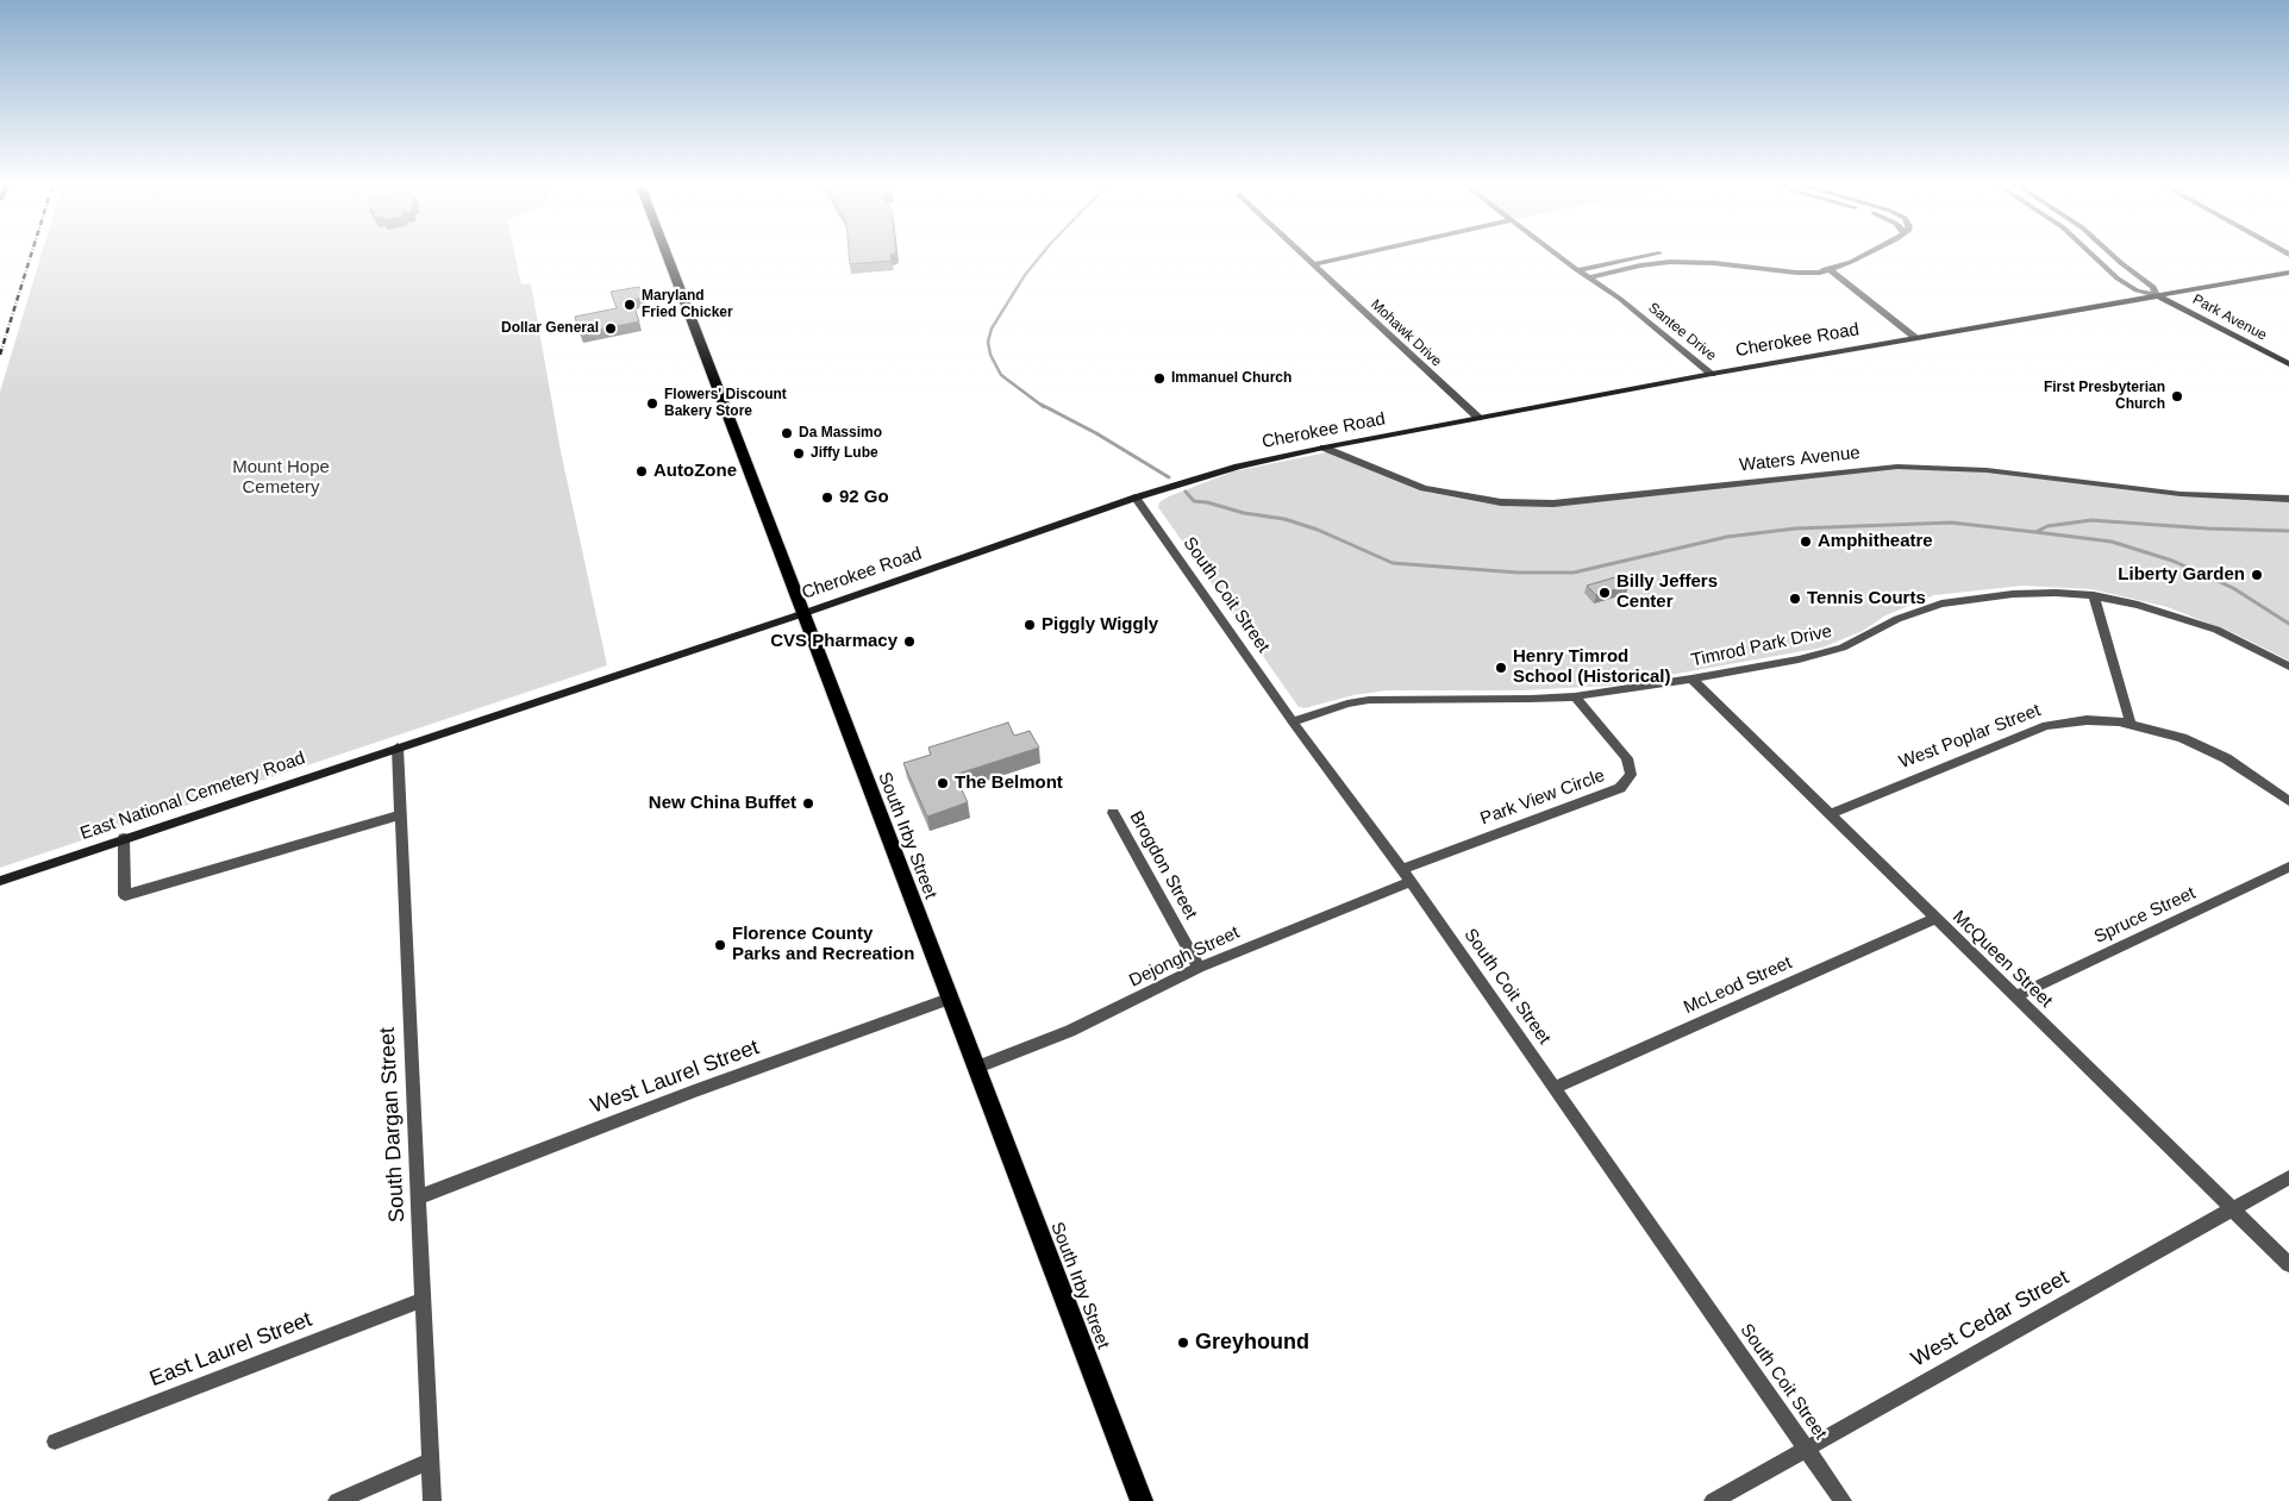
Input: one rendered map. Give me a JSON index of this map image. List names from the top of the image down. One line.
{"streets":{"main road":["South Irby Street"],"street":["Park Avenue","Santee Drive","Mohawk Drive","Cherokee Road","Waters Avenue","South Coit Street","Timrod Park Drive","West Poplar Street","East National Cemetery Road","Park View Circle","Brogdon Street","Spruce Street","Dejongh Street","McQueen Street","McLeod Street","West Laurel Street","South Dargan Street","West Cedar Street","East Laurel Street"]},"crossings":[["Park Avenue","Cherokee Road"],["Santee Drive","Cherokee Road"],["Mohawk Drive","Cherokee Road"],["Cherokee Road","Waters Avenue"],["Cherokee Road","South Coit Street"],["Cherokee Road","East National Cemetery Road"],["Cherokee Road","South Irby Street"],["Cherokee Road","South Dargan Street"],["South Coit Street","Timrod Park Drive"],["South Coit Street","Park View Circle"],["South Coit Street","Dejongh Street"],["South Coit Street","McLeod Street"],["South Coit Street","West Cedar Street"],["Timrod Park Drive","Park View Circle"],["Timrod Park Drive","McQueen Street"],["West Poplar Street","McQueen Street"],["East National Cemetery Road","South Dargan Street"],["South Irby Street","Dejongh Street"],["South Irby Street","West Laurel Street"],["Brogdon Street","Dejongh Street"],["Spruce Street","McQueen Street"],["McQueen Street","McLeod Street"],["McQueen Street","West Cedar Street"],["West Laurel Street","South Dargan Street"],["South Dargan Street","East Laurel Street"]],"parks":["Mount Hope Cemetery"],"places":["Maryland Fried Chicker","Dollar General","Immanuel Church","First Presbyterian Church","Flowers' Discount Bakery Store","Da Massimo","Jiffy Lube","AutoZone","92 Go","Amphitheatre","Liberty Garden","Billy Jeffers Center","Tennis Courts","Piggly Wiggly","CVS Pharmacy","Henry Timrod School (Historical)","The Belmont","New China Buffet","Florence County Parks and Recreation","Greyhound"]}
